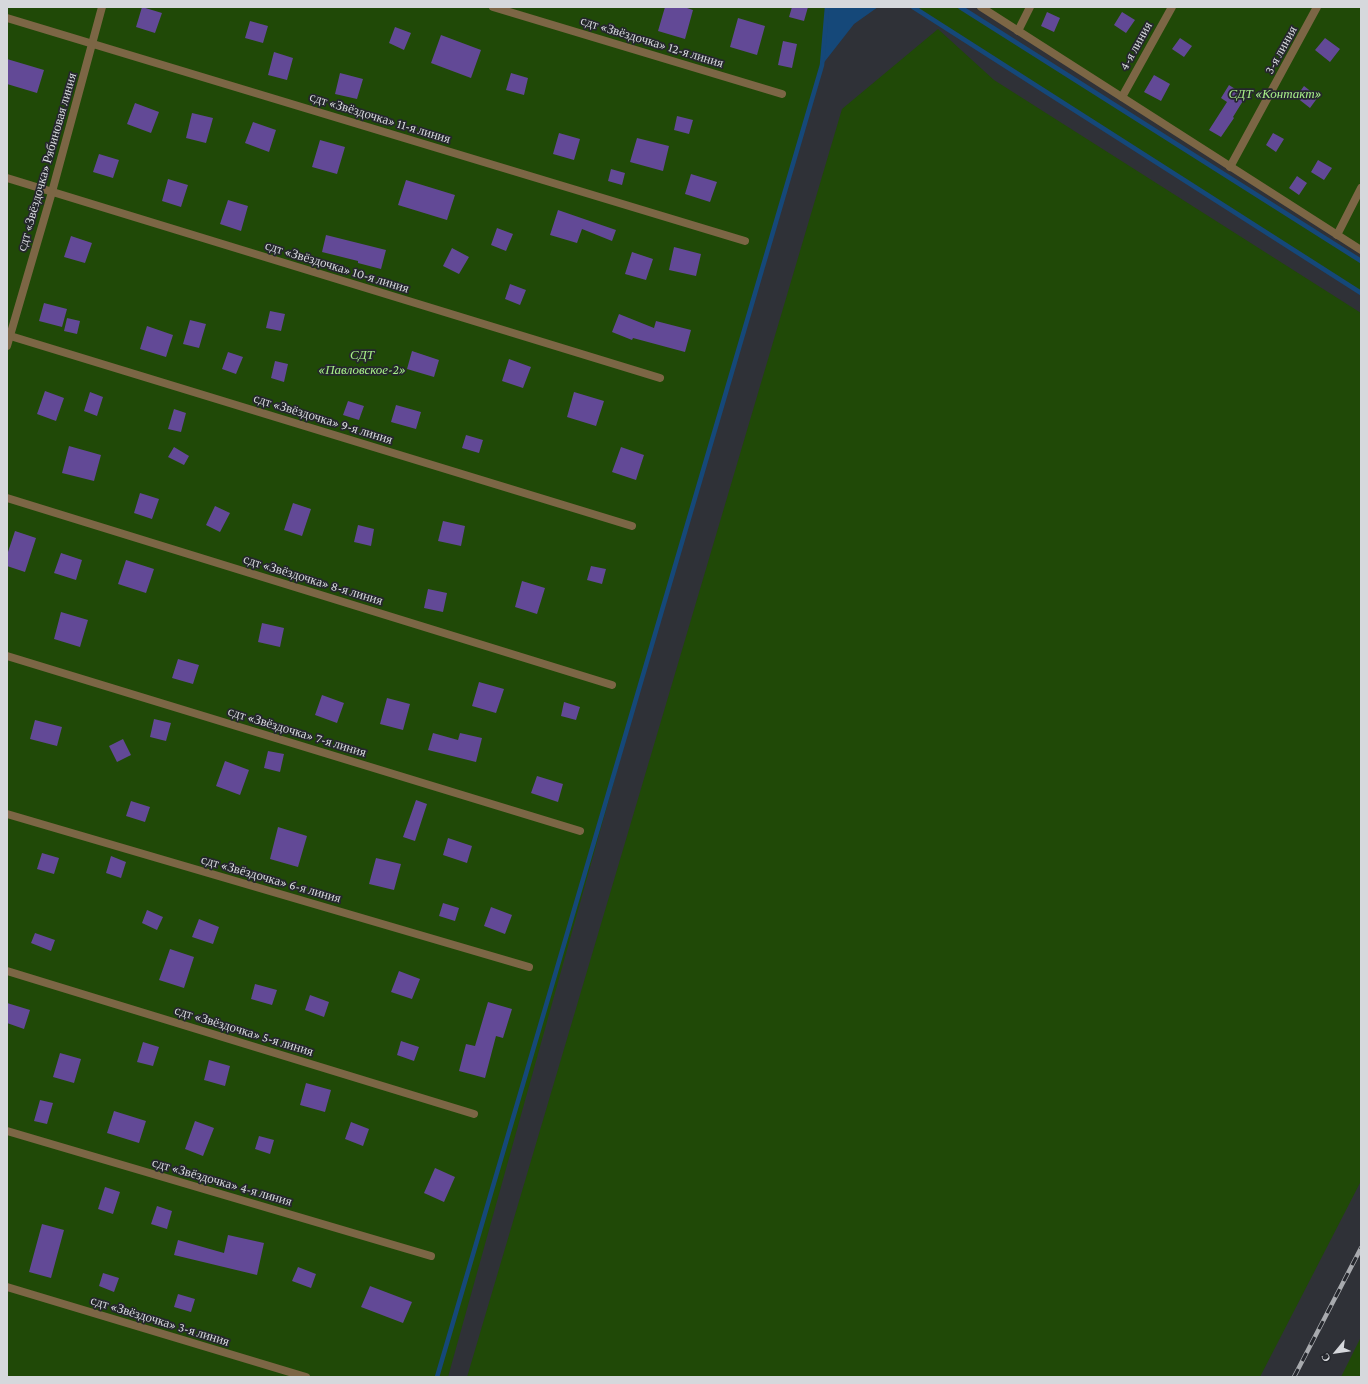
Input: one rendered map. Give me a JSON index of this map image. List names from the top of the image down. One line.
{"streets":{"street":["сдт «Звёздочка» 12-я линия","4-я линия","3-я линия","сдт «Звёздочка» 11-я линия","сдт «Звёздочка» Рябиновая линия","сдт «Звёздочка» 10-я линия","сдт «Звёздочка» 9-я линия","сдт «Звёздочка» 8-я линия","сдт «Звёздочка» 7-я линия","сдт «Звёздочка» 6-я линия","сдт «Звёздочка» 5-я линия","сдт «Звёздочка» 4-я линия","сдт «Звёздочка» 3-я линия"]},"crossings":[["сдт «Звёздочка» 11-я линия","сдт «Звёздочка» Рябиновая линия"],["сдт «Звёздочка» Рябиновая линия","сдт «Звёздочка» 10-я линия"],["сдт «Звёздочка» Рябиновая линия","сдт «Звёздочка» 9-я линия"]],"parks":["СДТ «Контакт»","СДТ «Павловское-2»"],"north":"bottom left"}
